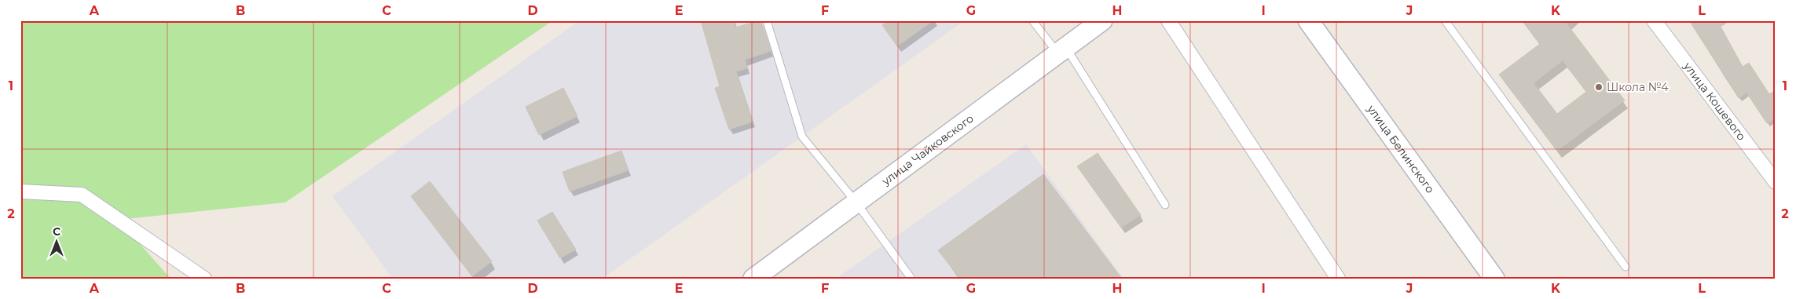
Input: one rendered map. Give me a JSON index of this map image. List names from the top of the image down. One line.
{"streets":{"main road":["улица Чайковского","улица Белинского"],"street":["улица Кошевого"]},"places":["Школа №4"],"north":"top","grid":{"columns":["A","B","C","D","E","F","G","H","I","J","K","L"],"rows":["1","2"]}}
